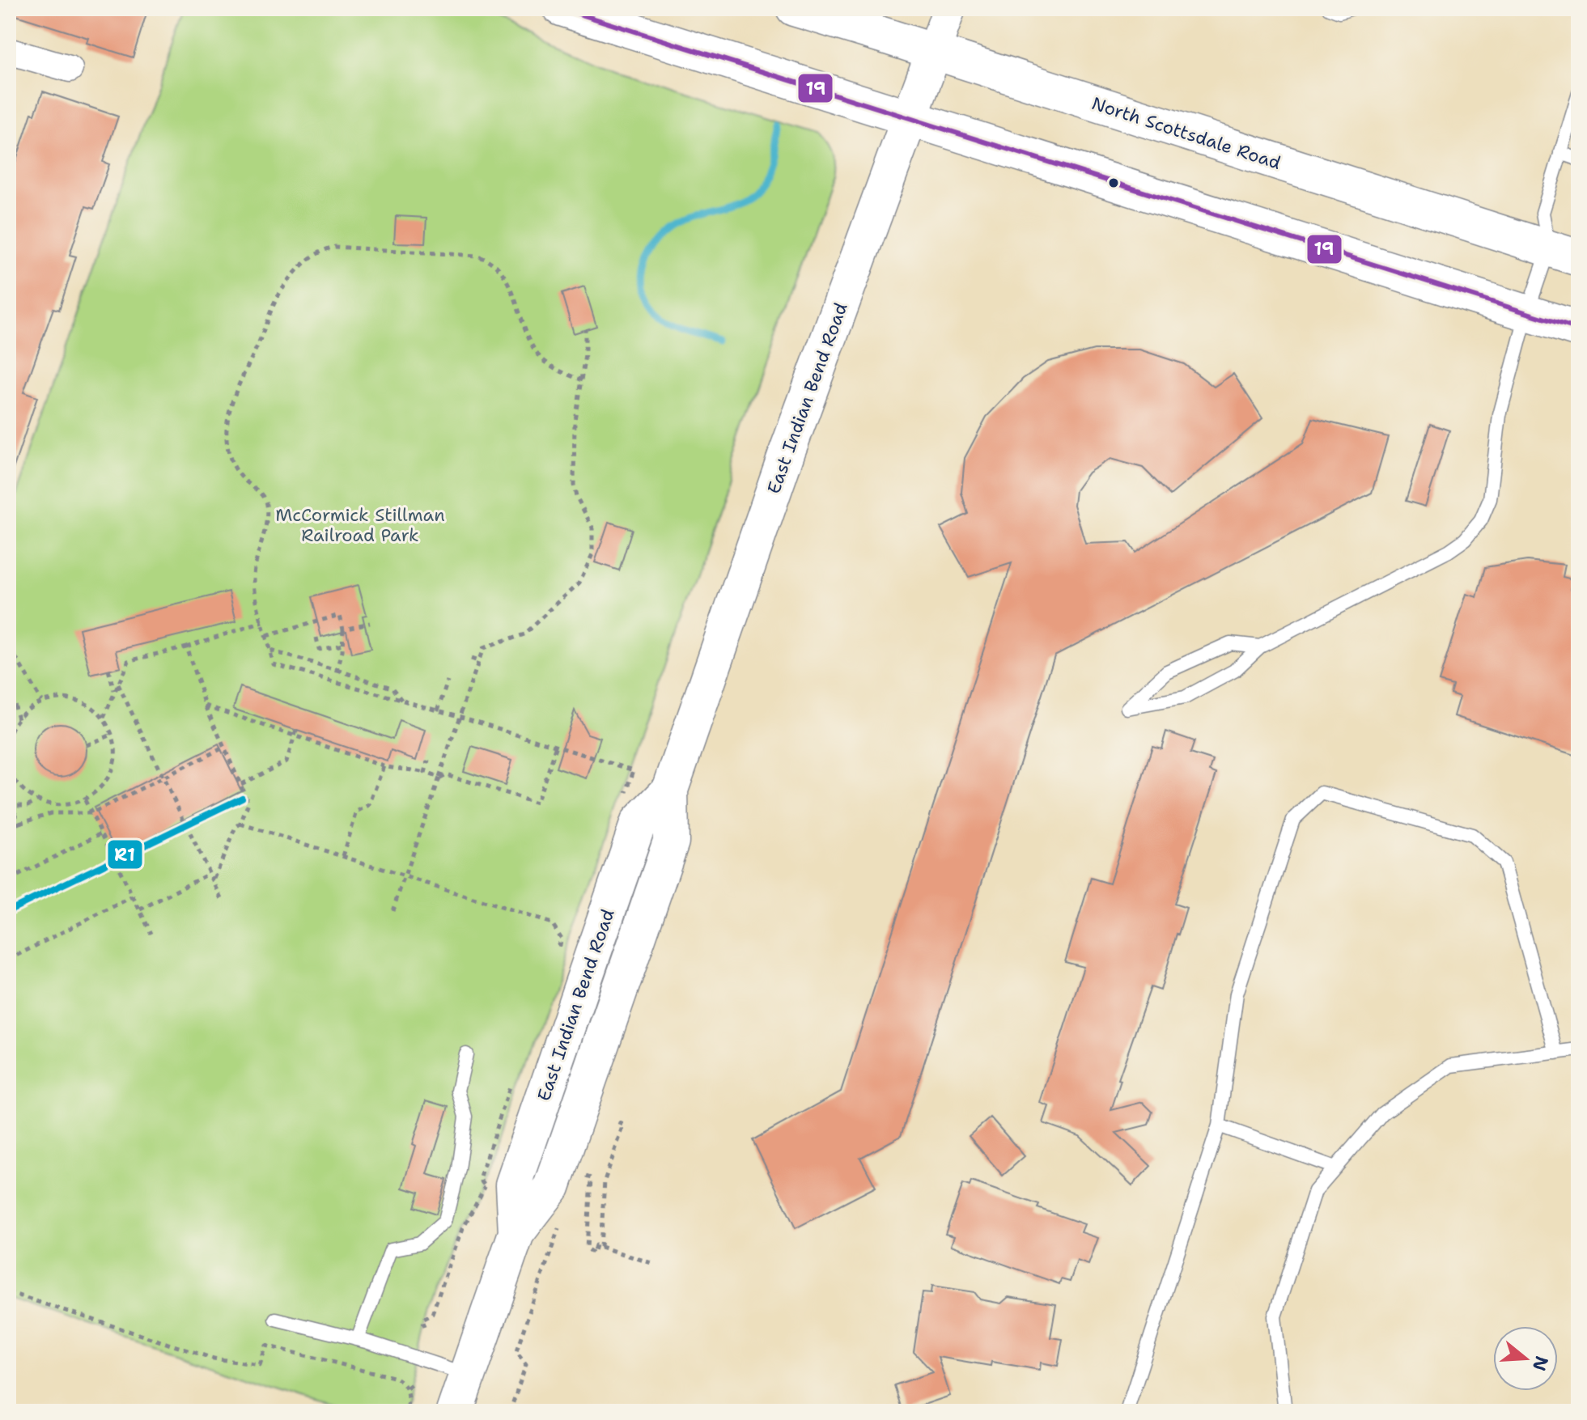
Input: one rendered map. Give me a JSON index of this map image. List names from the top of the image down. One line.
{"streets":{"main road":["North Scottsdale Road","East Indian Bend Road"]},"crossings":[["North Scottsdale Road","East Indian Bend Road"]],"parks":["McCormick Stillman Railroad Park"],"lines":["transit line 19","transit line R1"],"north":"right"}
